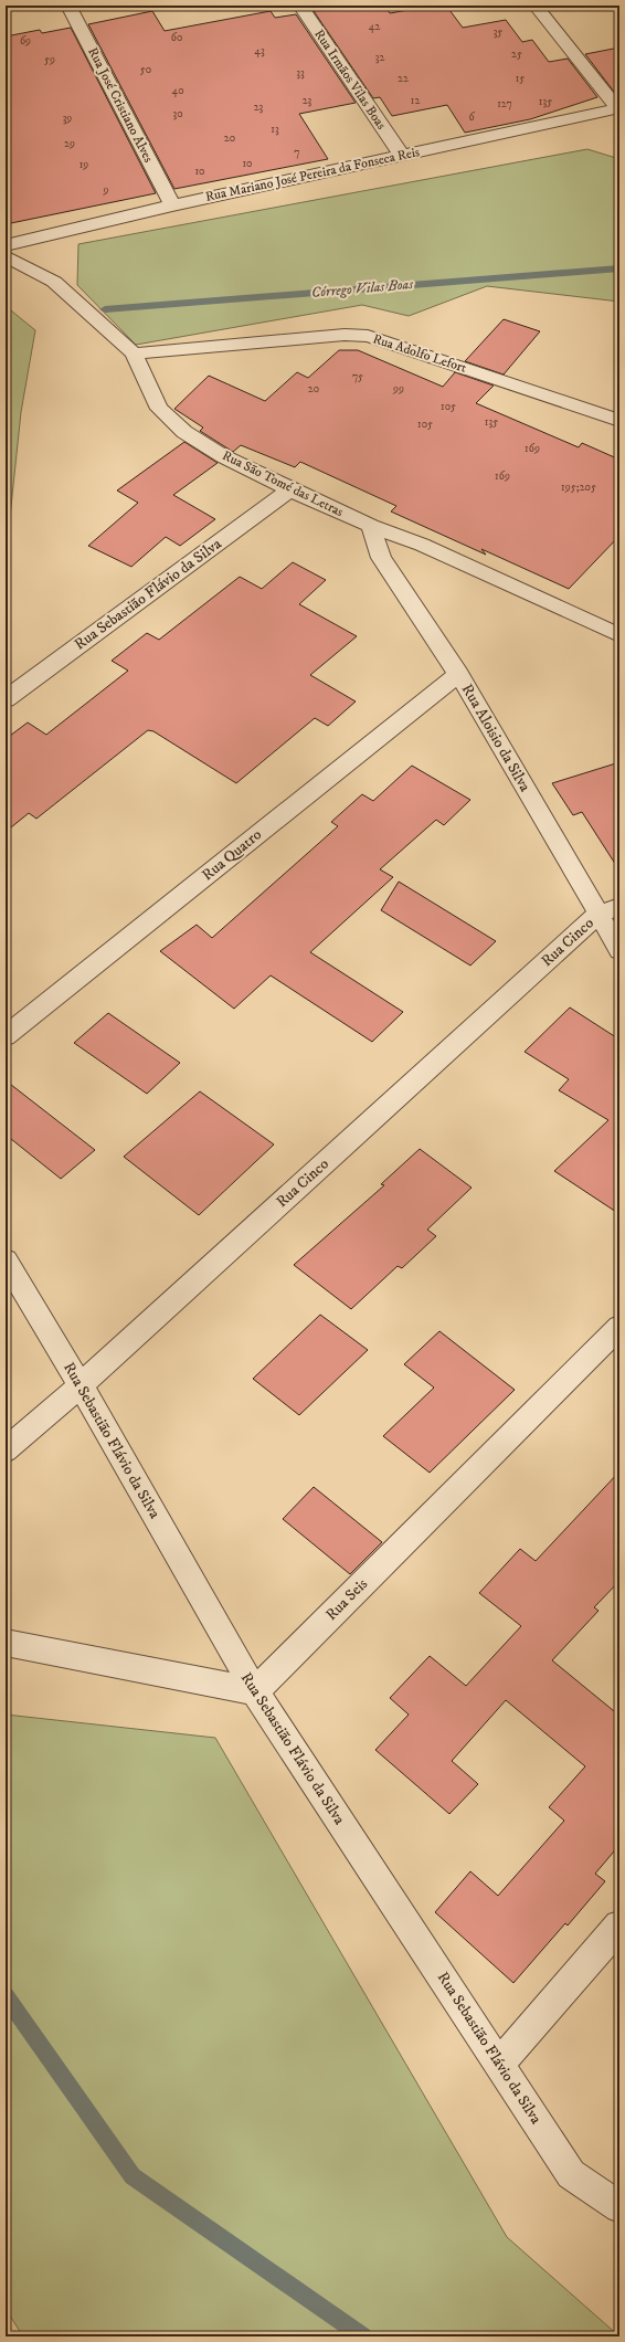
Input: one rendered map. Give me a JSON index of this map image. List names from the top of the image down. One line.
{"streets":{"street":["Rua Irmãos Vilas Boas","Rua José Cristiano Alves","Rua Mariano José Pereira da Fonseca Reis","Rua Adolfo Lefort","Rua São Tomé das Letras","Rua Sebastião Flávio da Silva","Rua Aloisio da Silva","Rua Quatro","Rua Cinco","Rua Seis"]},"crossings":[["Rua Irmãos Vilas Boas","Rua Mariano José Pereira da Fonseca Reis"],["Rua José Cristiano Alves","Rua Mariano José Pereira da Fonseca Reis"],["Rua Adolfo Lefort","Rua São Tomé das Letras"],["Rua São Tomé das Letras","Rua Sebastião Flávio da Silva"],["Rua São Tomé das Letras","Rua Aloisio da Silva"],["Rua Sebastião Flávio da Silva","Rua Cinco"],["Rua Sebastião Flávio da Silva","Rua Seis"],["Rua Aloisio da Silva","Rua Quatro"],["Rua Aloisio da Silva","Rua Cinco"]],"water":["Córrego Vilas Boas"],"house_numbers":["42","35","60","69","43","25","32","59","50","33","22","15","40","23","12","135","127","23","30","6","39","13","20","29","7","10","19","10","9","75","20","99","105","135","105","169","169","195;205"]}
